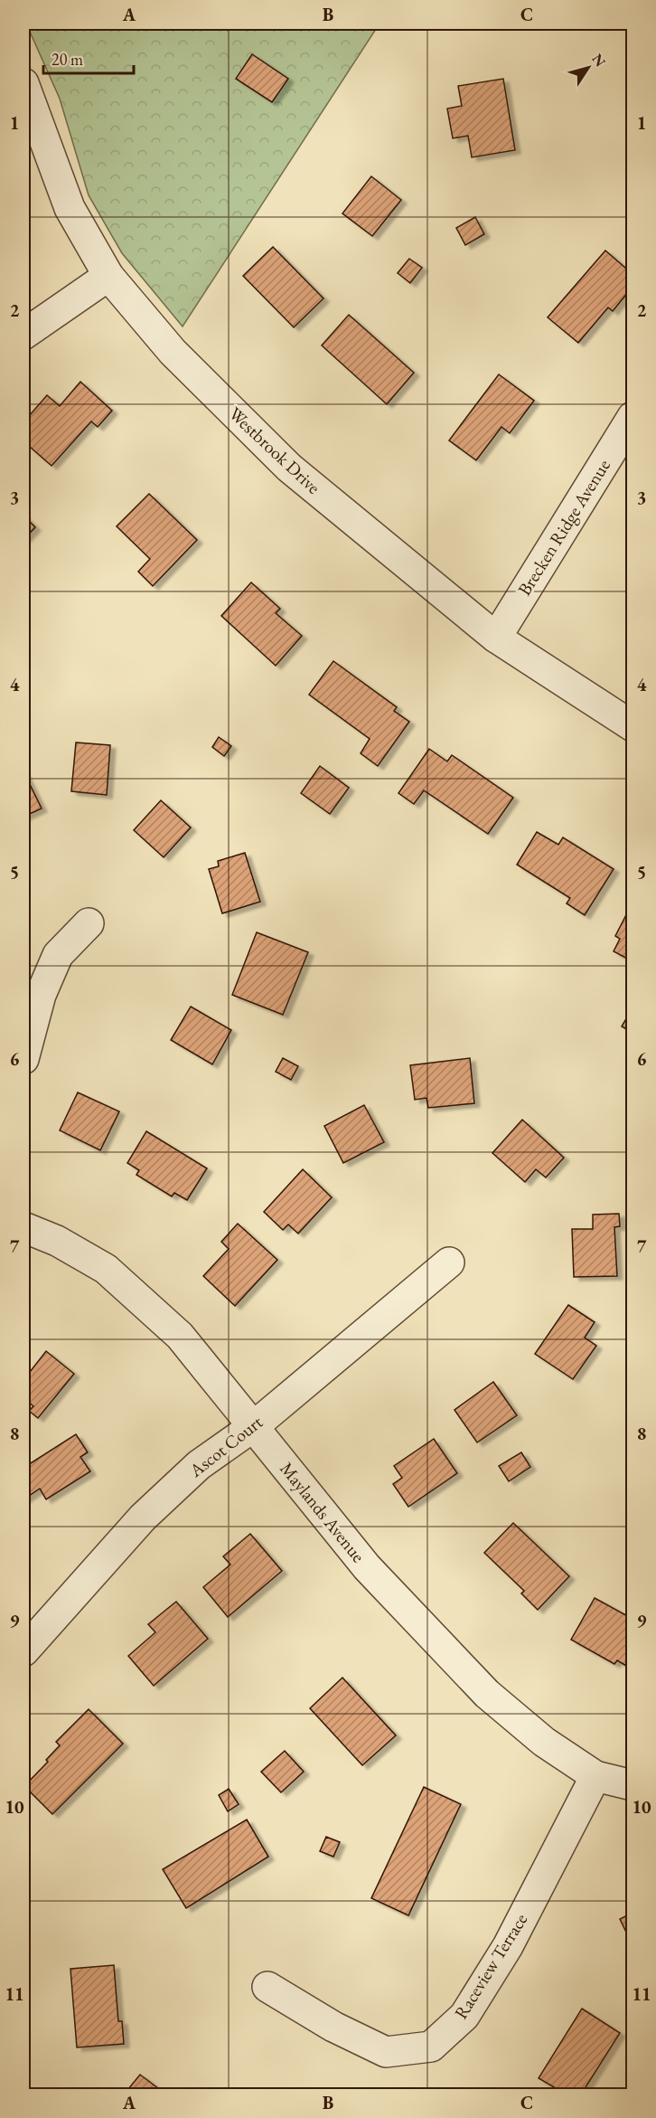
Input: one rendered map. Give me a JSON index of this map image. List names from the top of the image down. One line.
{"streets":{"street":["Westbrook Drive","Brecken Ridge Avenue","Ascot Court","Maylands Avenue","Raceview Terrace"]},"crossings":[["Westbrook Drive","Brecken Ridge Avenue"],["Ascot Court","Maylands Avenue"],["Maylands Avenue","Raceview Terrace"]],"scale_bar":"20 m","north":"top right","grid":{"columns":["A","B","C"],"rows":["1","2","3","4","5","6","7","8","9","10","11"]}}
